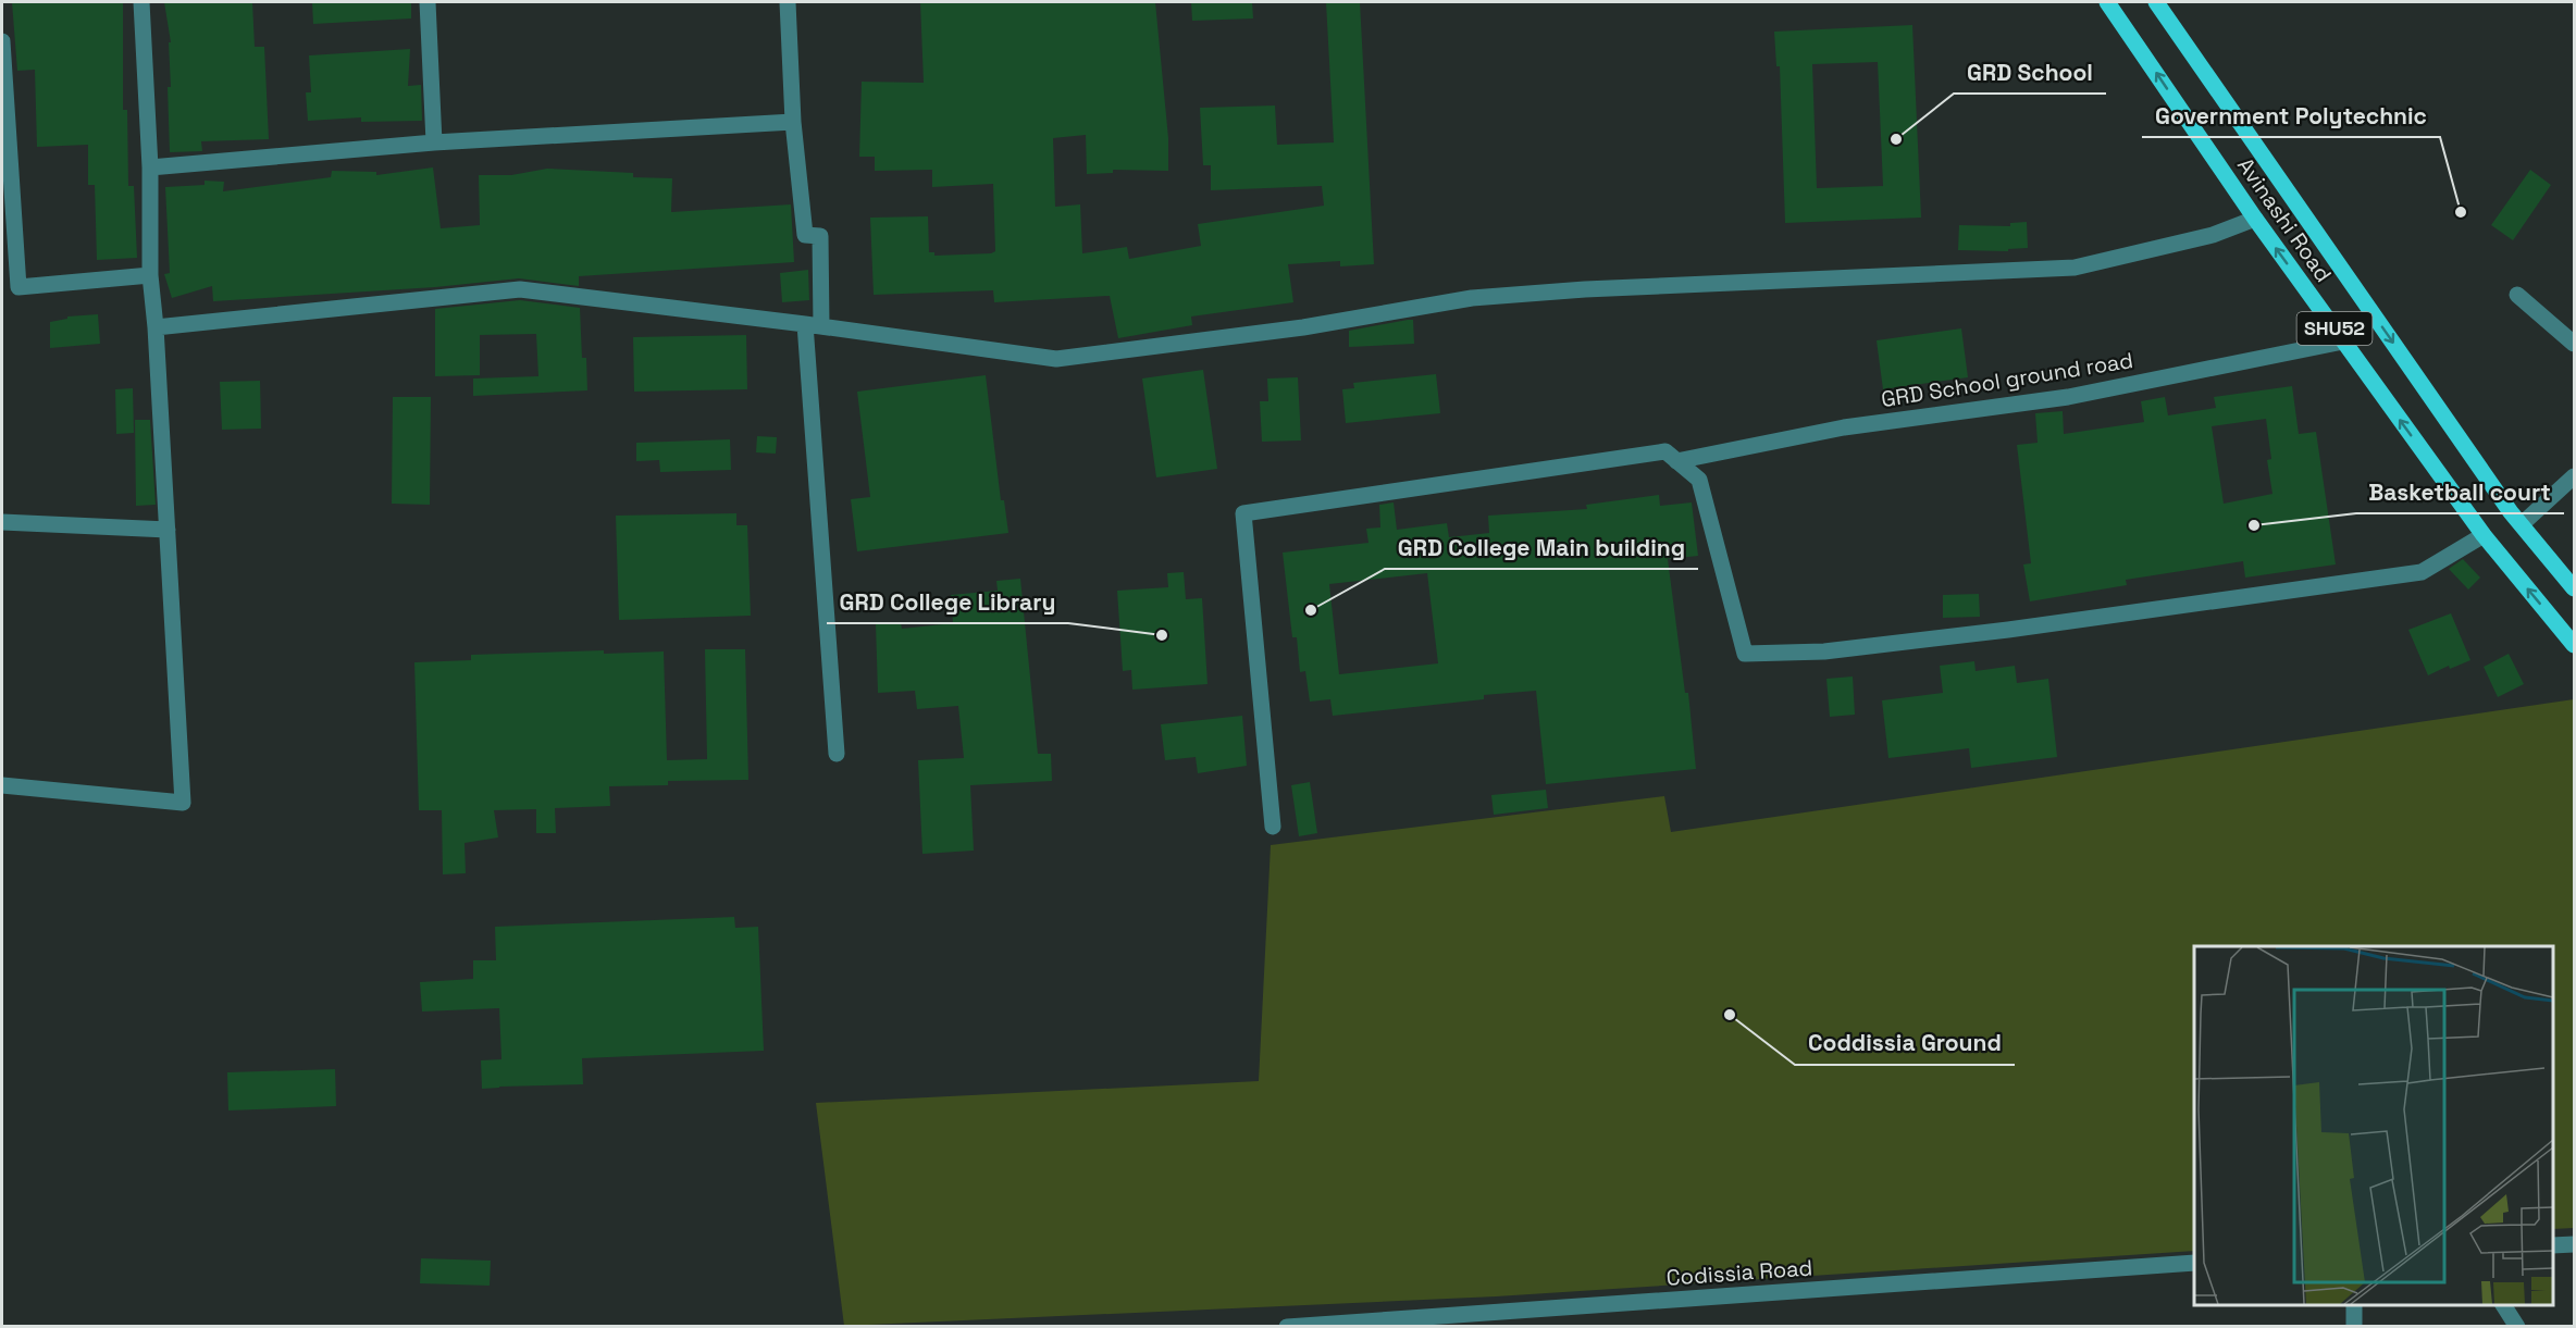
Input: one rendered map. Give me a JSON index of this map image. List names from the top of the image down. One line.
{"streets":{"main road":["Avinashi Road","SHU52"],"street":["GRD School ground road","Codissia Road"]},"crossings":[["Avinashi Road","GRD School ground road"]],"places":["GRD School","Government Polytechnic","Basketball court","GRD College Main building","GRD College Library","Coddissia Ground"]}
